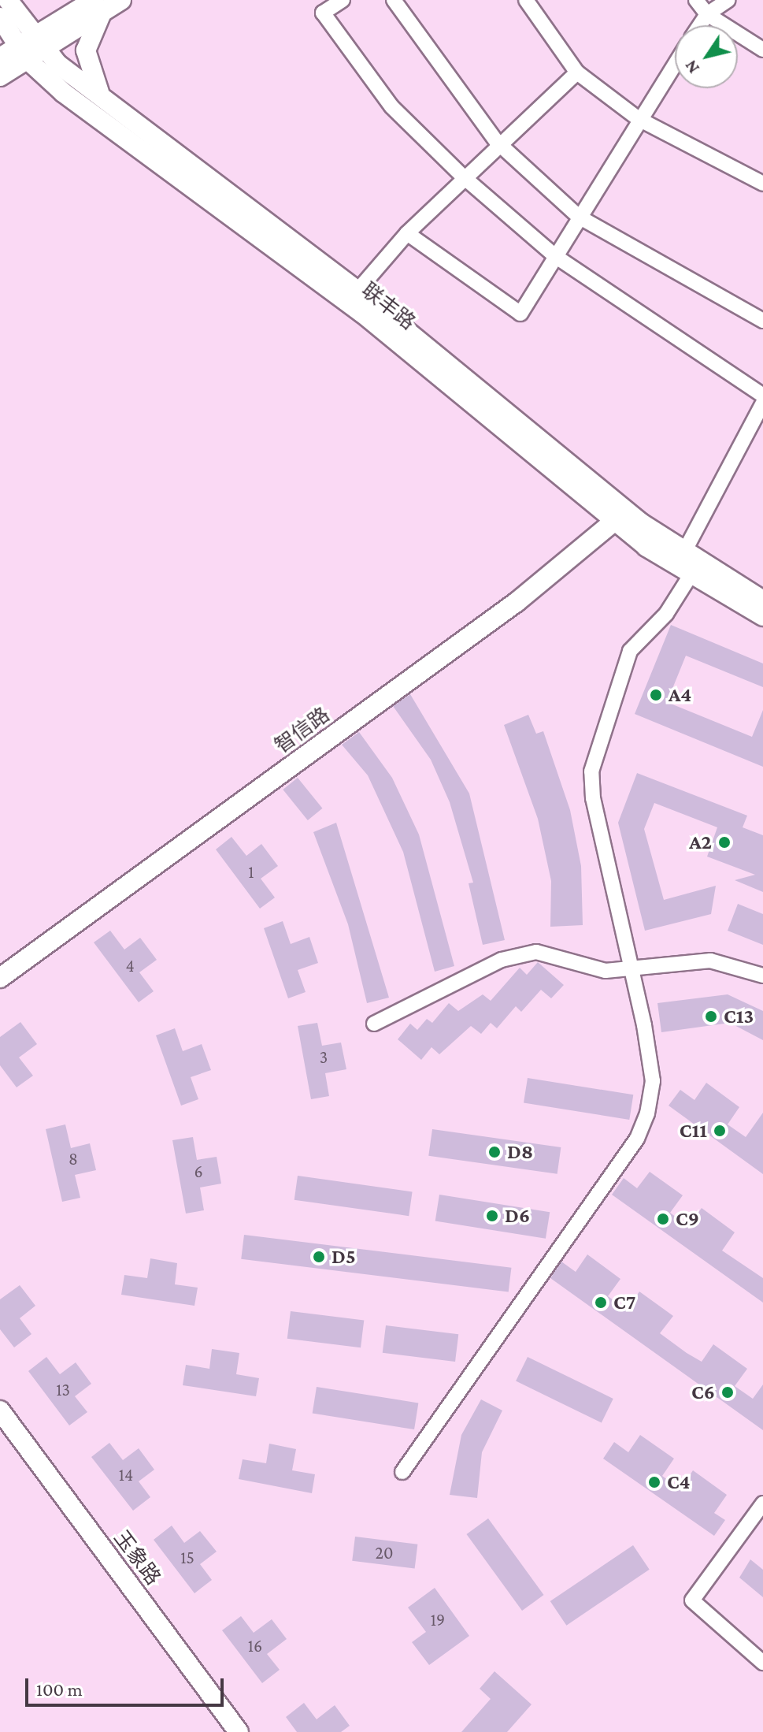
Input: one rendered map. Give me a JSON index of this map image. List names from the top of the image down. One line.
{"streets":{"main road":["联丰路","智信路","玉象路"]},"crossings":[["联丰路","智信路"]],"places":["A4","A2","C13","C11","D8","D6","C9","D5","C7","C6","C4"],"house_numbers":["1","4","3","8","6","13","14","20","15","19","16"],"scale_bar":"100 m","north":"bottom left"}
